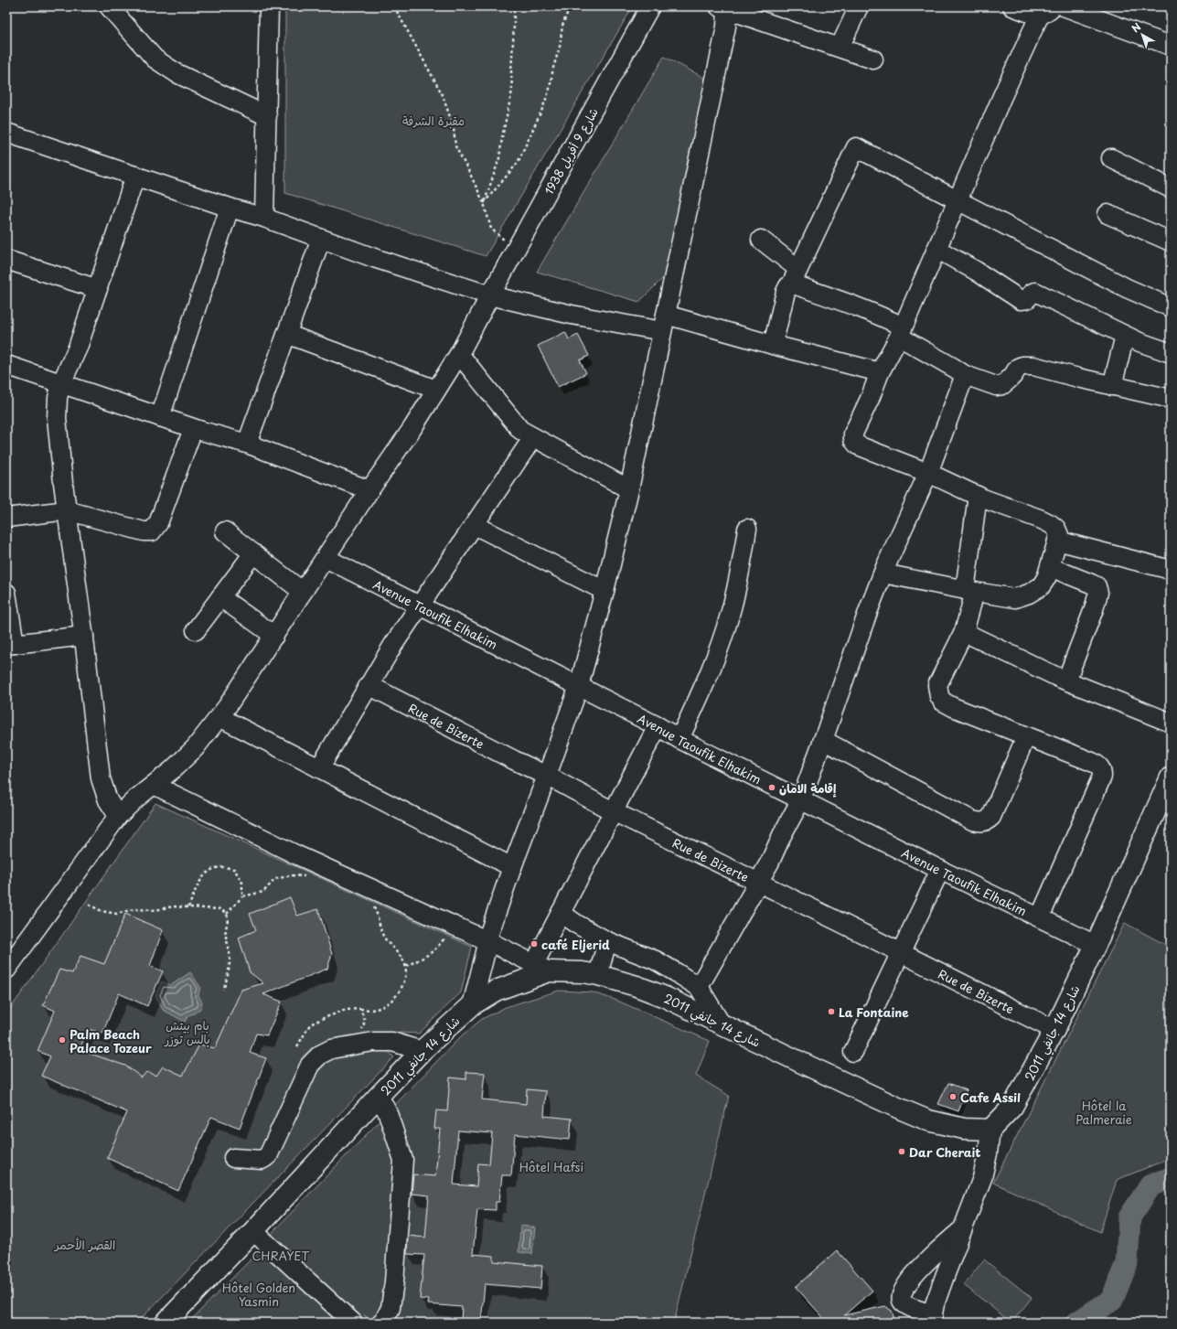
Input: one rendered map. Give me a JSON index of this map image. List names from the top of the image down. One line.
{"streets":{"main road":["شارع 14 جانفي 2011"],"street":["شارع 9 أفريل 1938","Avenue Taoufik Elhakim","Rue de Bizerte"]},"crossings":[["شارع 9 أفريل 1938","Avenue Taoufik Elhakim"],["Avenue Taoufik Elhakim","شارع 14 جانفي 2011"],["Rue de Bizerte","شارع 14 جانفي 2011"]],"parks":["مقبرة الشرفة","بام بيتش بالس توزر","Hôtel la Palmeraie","Hôtel Hafsi","القصر الأحمر","CHRAYET","Hôtel Golden Yasmin"],"places":["إقامة الامان","café Eljerid","La Fontaine","Palm Beach Palace Tozeur","Cafe Assil","Dar Cherait"],"north":"top left"}
